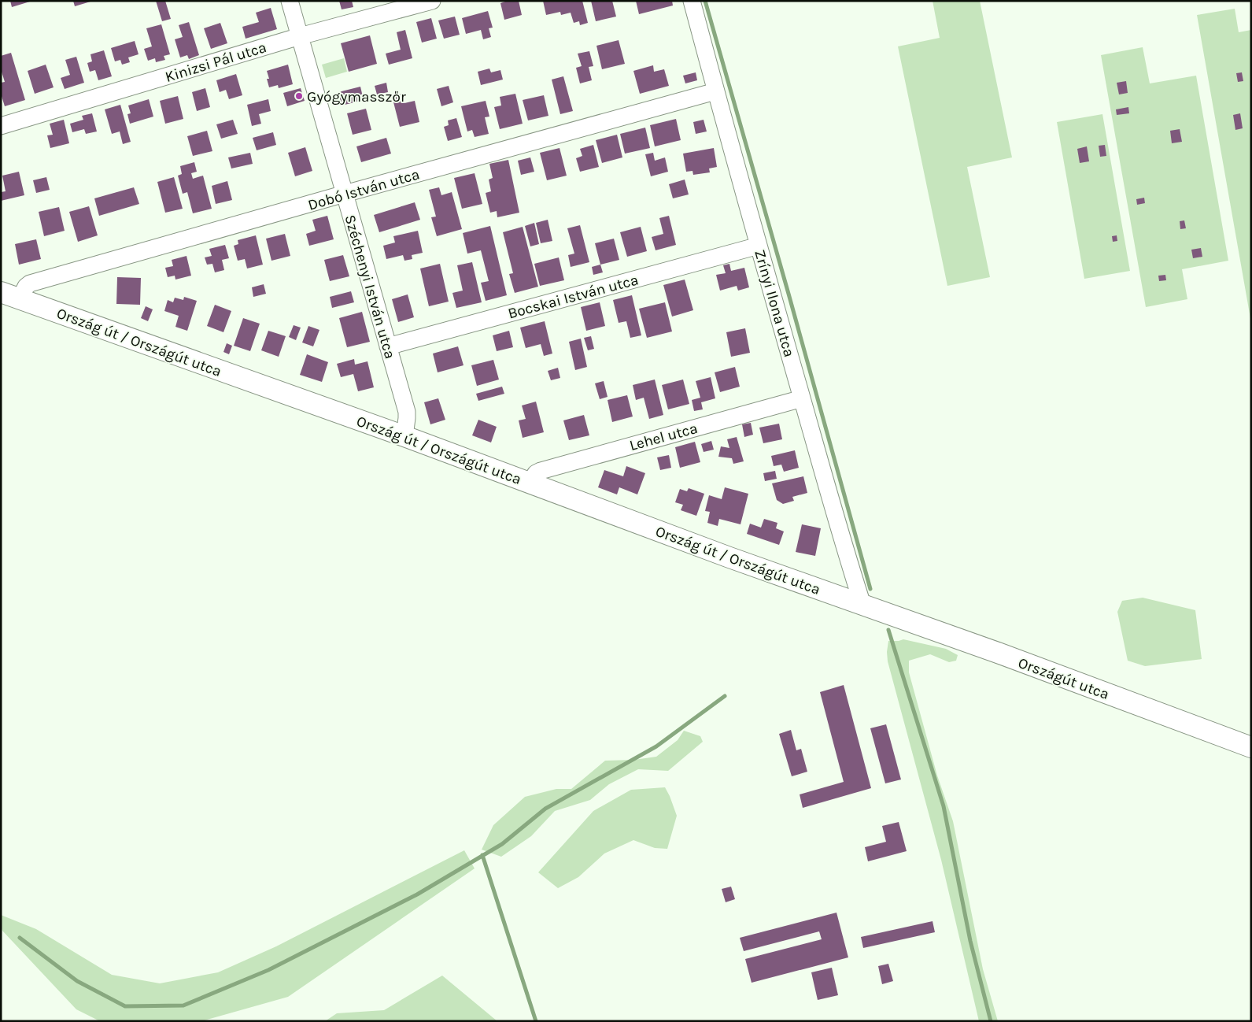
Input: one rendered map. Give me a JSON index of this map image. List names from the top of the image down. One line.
{"streets":{"main road":["Ország út / Országút utca","Országút utca"],"street":["Kinizsi Pál utca","Dobó István utca","Széchenyi István utca","Bocskai István utca","Zrínyi Ilona utca","Lehel utca"]},"crossings":[["Kinizsi Pál utca","Széchenyi István utca"],["Dobó István utca","Széchenyi István utca"],["Dobó István utca","Zrínyi Ilona utca"],["Dobó István utca","Ország út / Országút utca"],["Széchenyi István utca","Bocskai István utca"],["Széchenyi István utca","Ország út / Országút utca"],["Bocskai István utca","Zrínyi Ilona utca"],["Zrínyi Ilona utca","Ország út / Országút utca"],["Zrínyi Ilona utca","Lehel utca"],["Zrínyi Ilona utca","Országút utca"],["Ország út / Országút utca","Lehel utca"],["Ország út / Országút utca","Országút utca"]],"places":["Gyógymasszőr"]}
